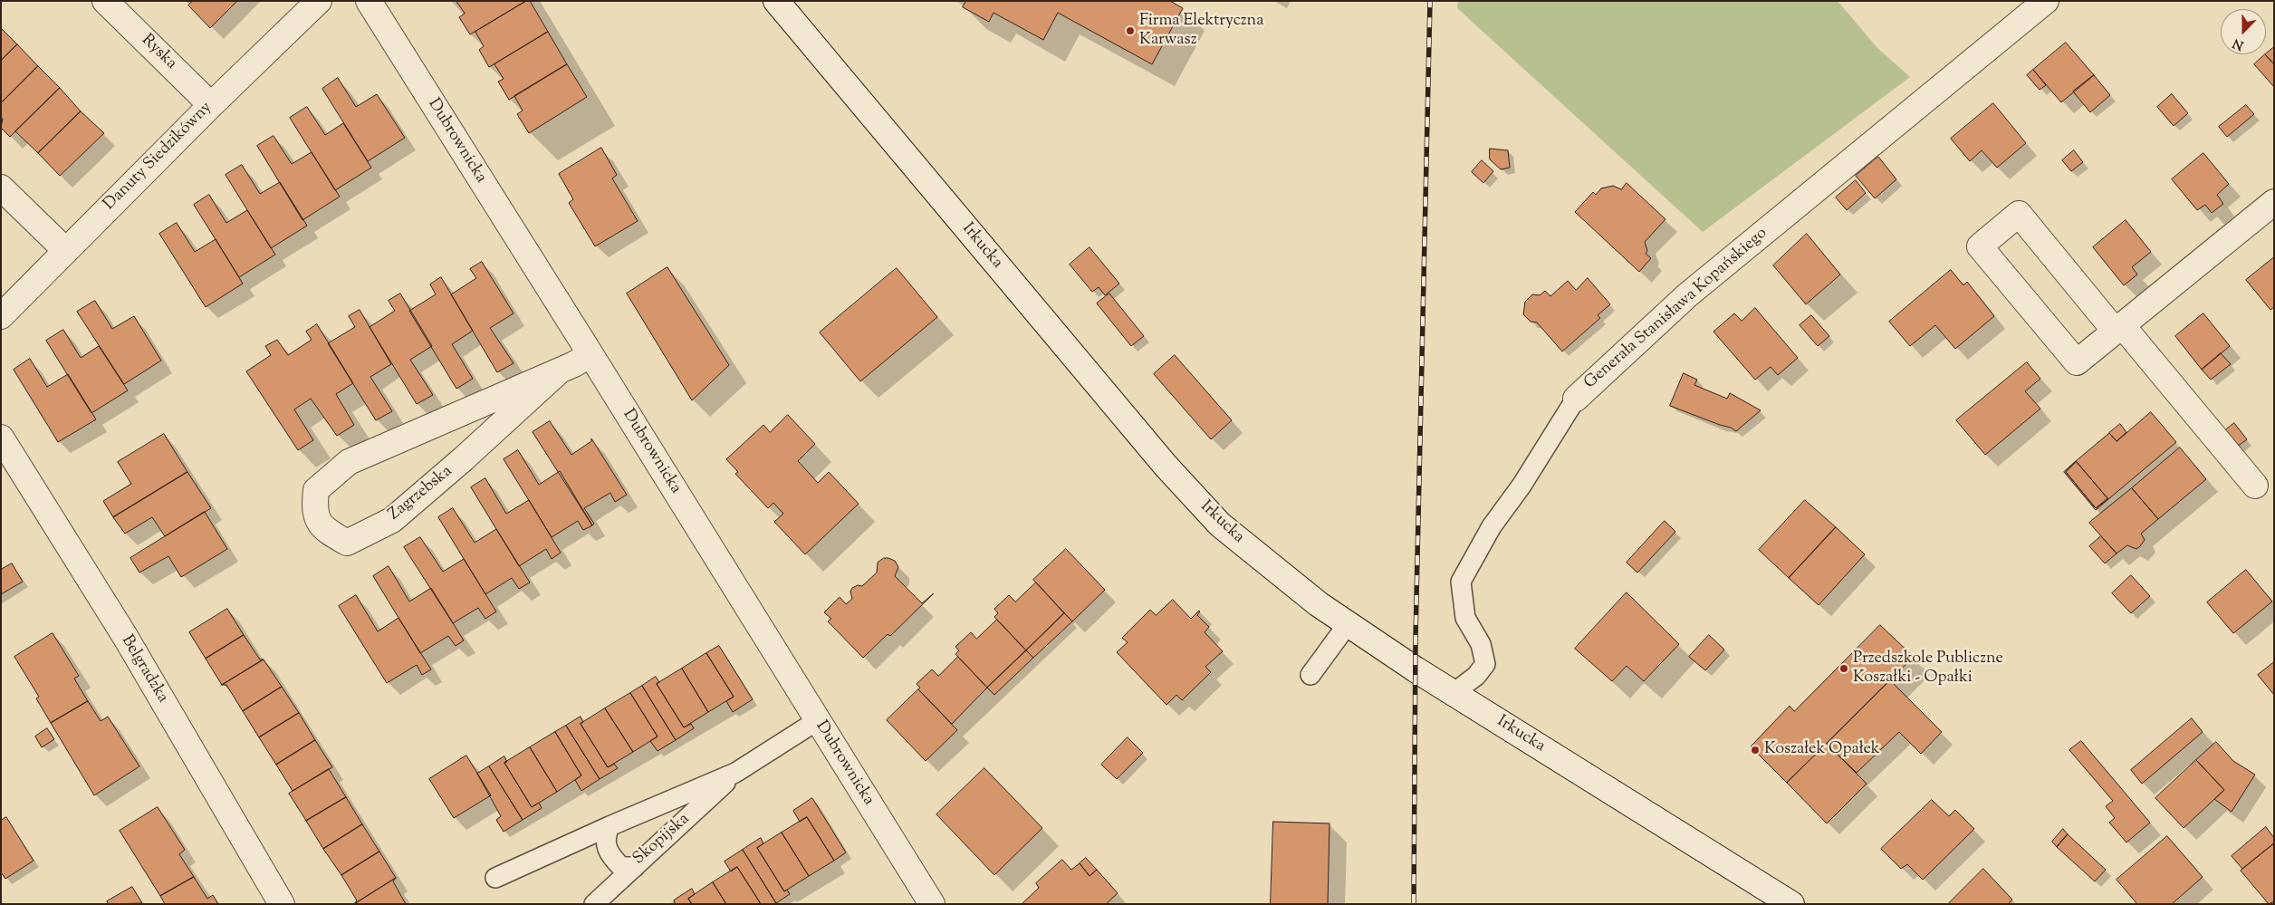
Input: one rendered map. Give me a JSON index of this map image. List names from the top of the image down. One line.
{"streets":{"street":["Ryska","Dubrownicka","Danuty Siedzikówny","Irkucka","Generała Stanisława Kopańskiego","Zagrzebska","Belgradzka"],"lane":["Skopijska"]},"crossings":[["Ryska","Danuty Siedzikówny"],["Dubrownicka","Zagrzebska"],["Dubrownicka","Skopijska"],["Irkucka","Generała Stanisława Kopańskiego"]],"places":["Firma Elektryczna Karwasz","Przedszkole Publiczne Koszałki - Opałki","Koszałek Opałek"],"north":"bottom"}
